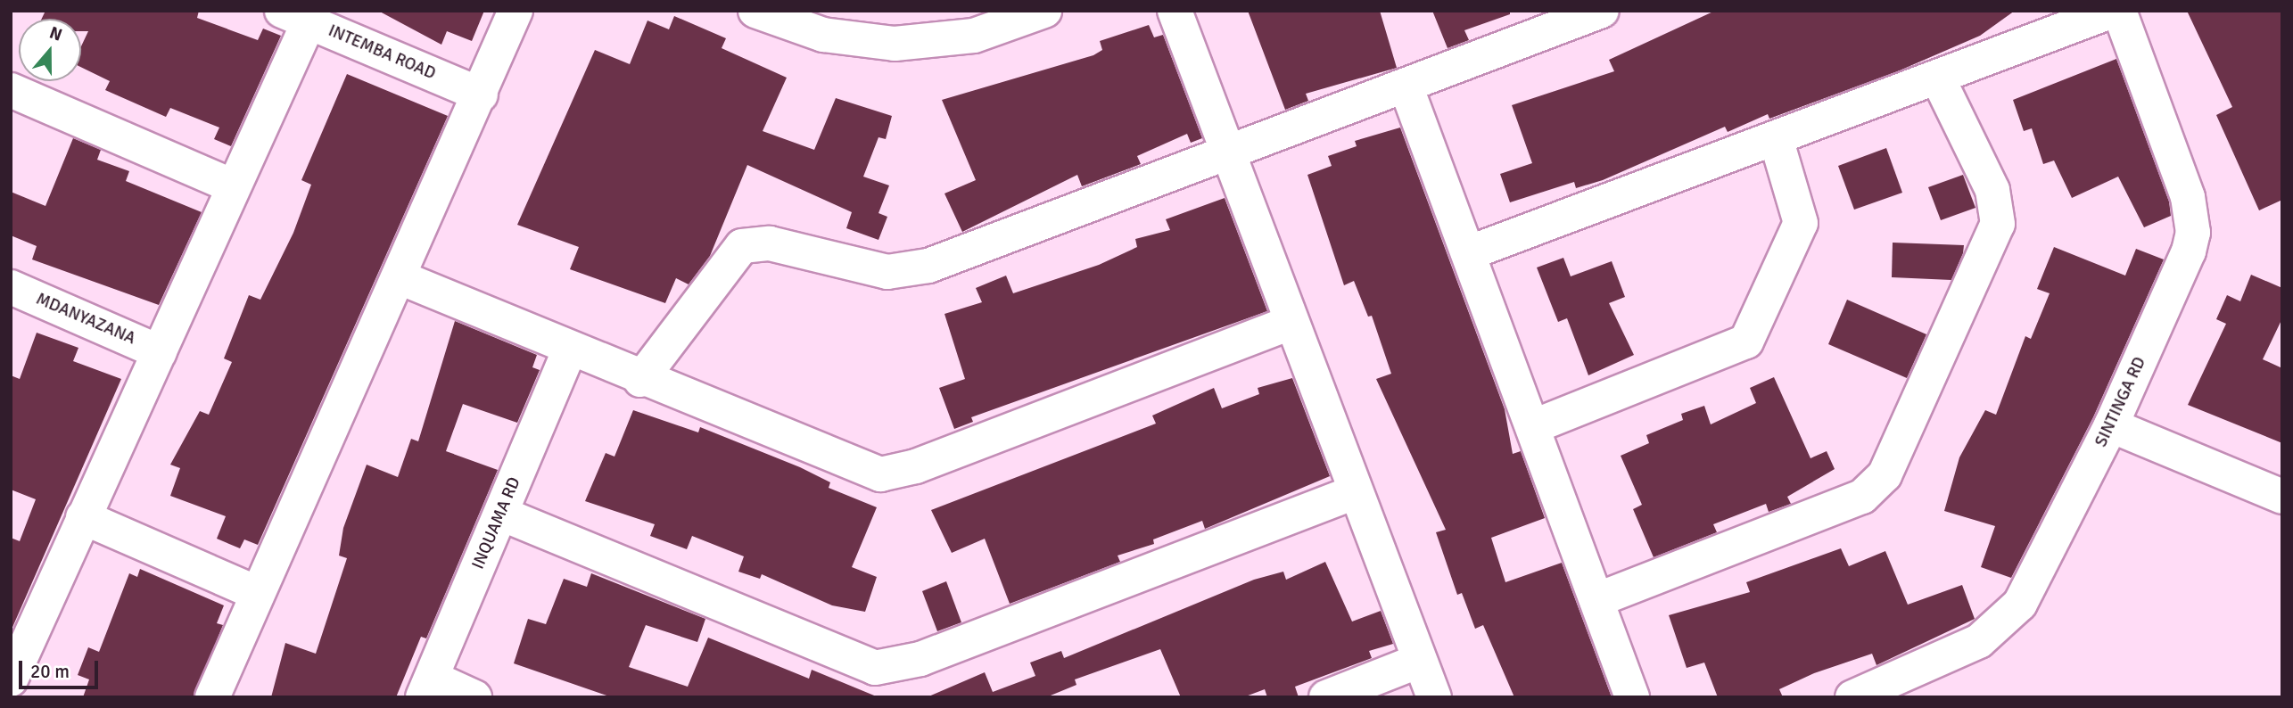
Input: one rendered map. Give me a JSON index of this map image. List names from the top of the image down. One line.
{"streets":{"street":["INTEMBA ROAD","MDANYAZANA","SINTINGA RD","INQUAMA RD"]},"scale_bar":"20 m","north":"top"}
